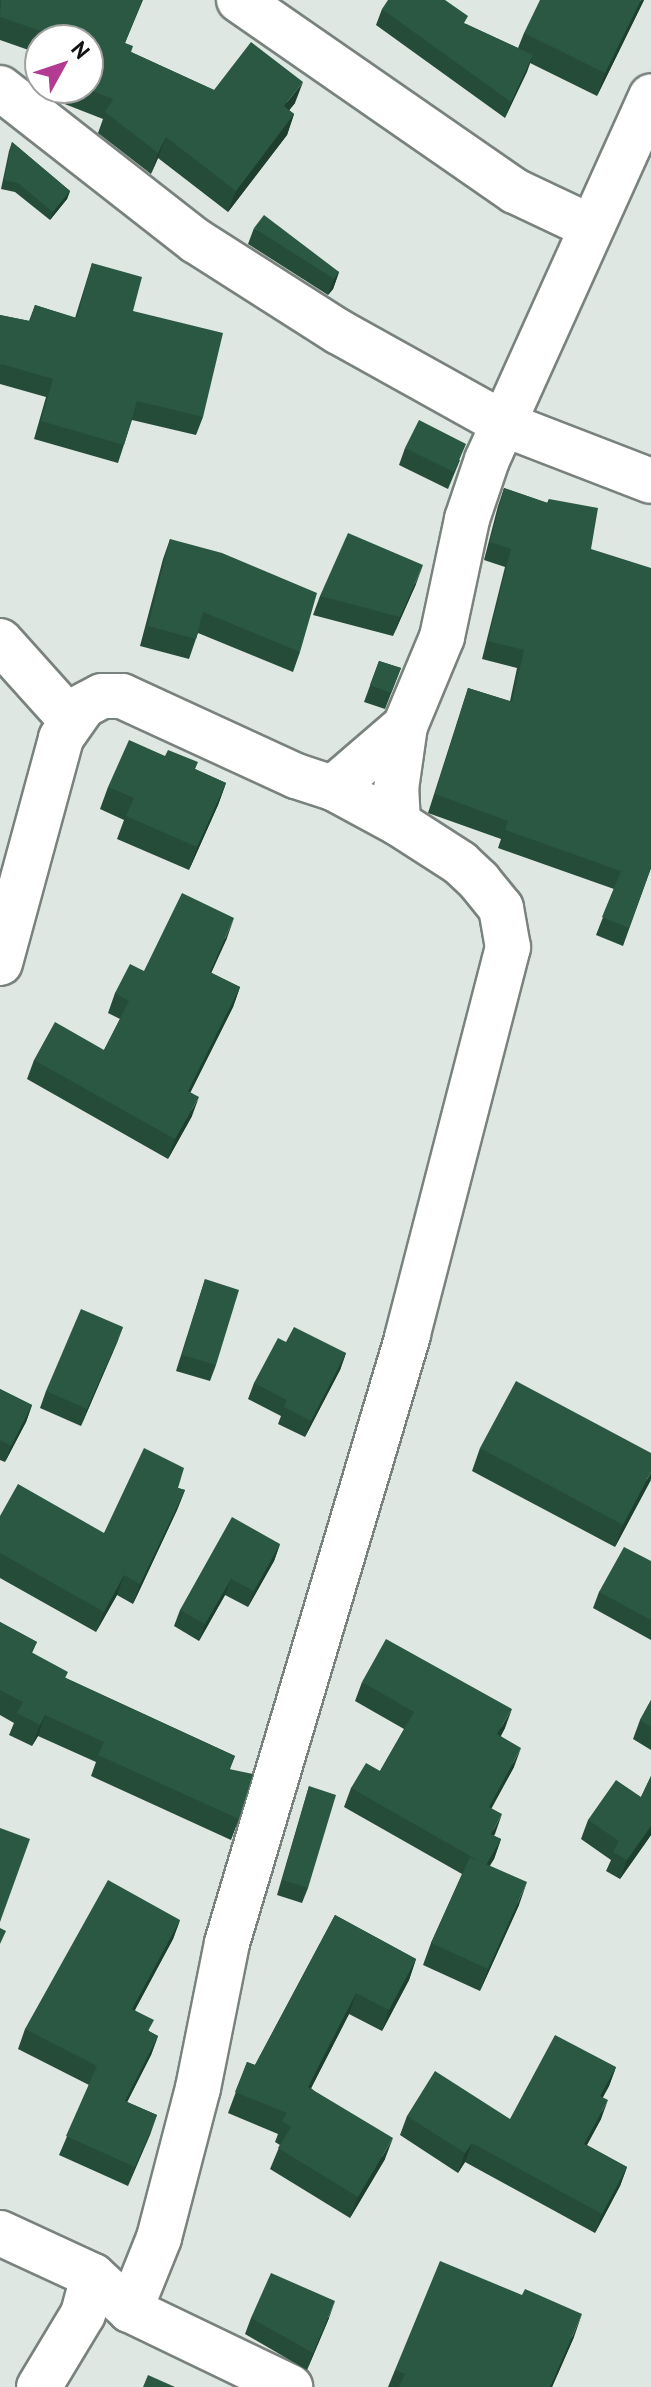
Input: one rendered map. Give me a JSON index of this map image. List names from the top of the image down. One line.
{"north":"top right"}
